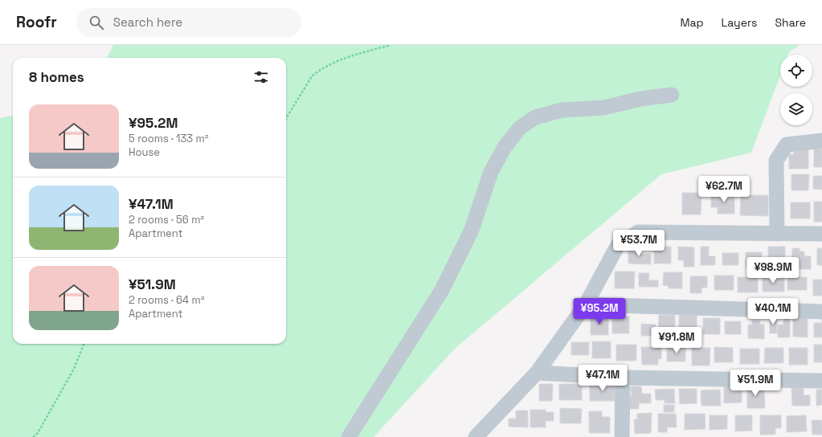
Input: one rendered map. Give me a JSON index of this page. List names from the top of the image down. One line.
{"page":{"header":"Roofr","search":"Search here","nav":["Map","Layers","Share"],"heading":"8 homes","list":[{"name":"¥95.2M","note":"5 rooms · 133 m² · House"},{"name":"¥47.1M","note":"2 rooms · 56 m² · Apartment"},{"name":"¥51.9M","note":"2 rooms · 64 m² · Apartment"}],"price":["¥62.7M","¥53.7M","¥98.9M","¥95.2M","¥40.1M","¥91.8M","¥47.1M","¥51.9M"]}}
